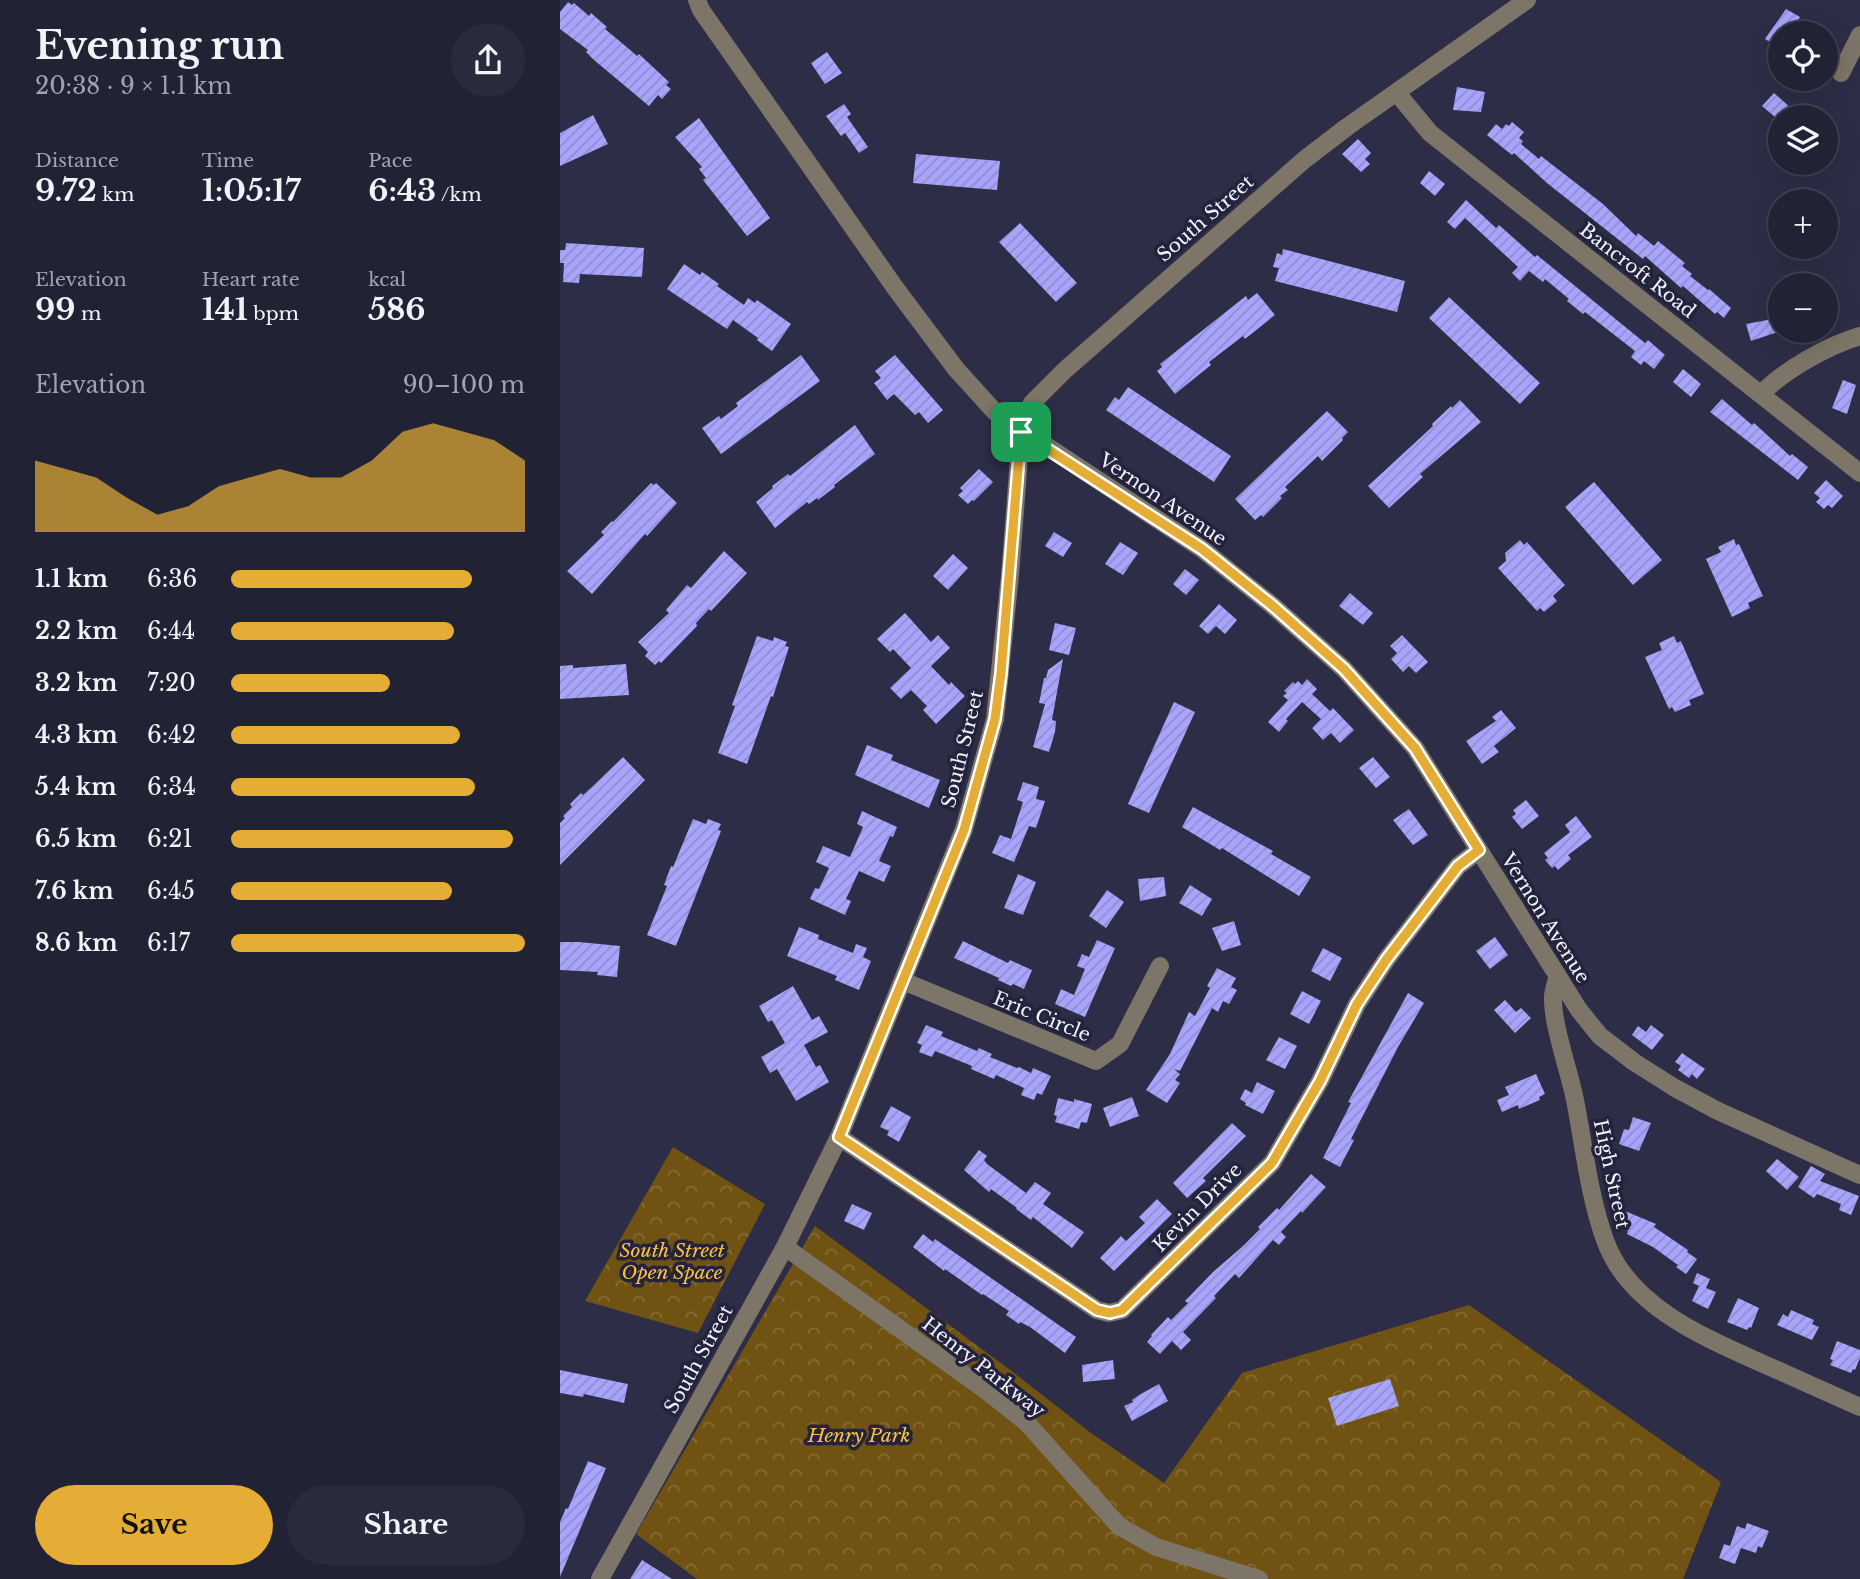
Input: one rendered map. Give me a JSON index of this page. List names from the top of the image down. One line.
{"streets":{"street":["South Street","Bancroft Road","Vernon Avenue","Eric Circle","High Street","Kevin Drive","Henry Parkway"]},"crossings":[["South Street","Bancroft Road"],["South Street","Vernon Avenue"],["South Street","Eric Circle"],["South Street","Kevin Drive"],["South Street","Henry Parkway"],["Vernon Avenue","High Street"],["Vernon Avenue","Kevin Drive"]],"parks":["South Street Open Space","Henry Park"],"page":{"heading":["Evening run","20:38 · 9 × 1.1 km"],"map_buttons":["+","−"],"stats":[["Distance","9.72 km"],["Time","1:05:17"],["Pace","6:43 /km"],["Elevation","99 m"],["Heart rate","141 bpm"],["kcal","586"]],"chart":["Elevation","90–100 m"],"list":[{"name":"1.1 km","note":"6:36"},{"name":"2.2 km","note":"6:44"},{"name":"3.2 km","note":"7:20"},{"name":"4.3 km","note":"6:42"},{"name":"5.4 km","note":"6:34"},{"name":"6.5 km","note":"6:21"},{"name":"7.6 km","note":"6:45"},{"name":"8.6 km","note":"6:17"}],"buttons":["Save","Share"]}}
